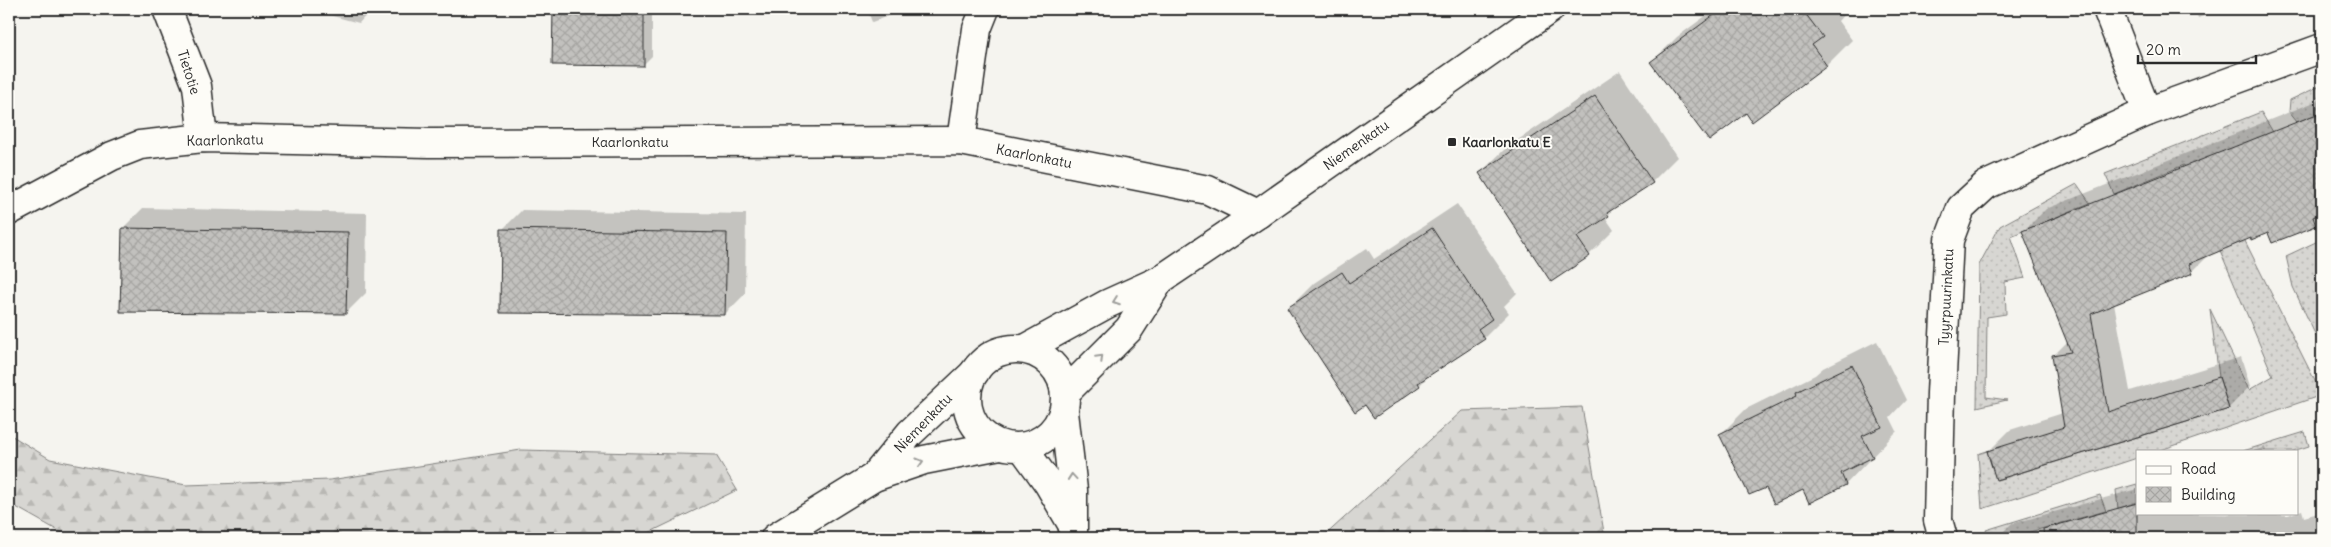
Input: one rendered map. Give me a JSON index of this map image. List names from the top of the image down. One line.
{"streets":{"street":["Tietotie","Kaarlonkatu","Niemenkatu","Tyyrpuurinkatu"]},"crossings":[["Tietotie","Kaarlonkatu"],["Kaarlonkatu","Niemenkatu"]],"places":{"transit":["Kaarlonkatu E"]},"legend":["Road","Building"],"scale_bar":"20 m"}
